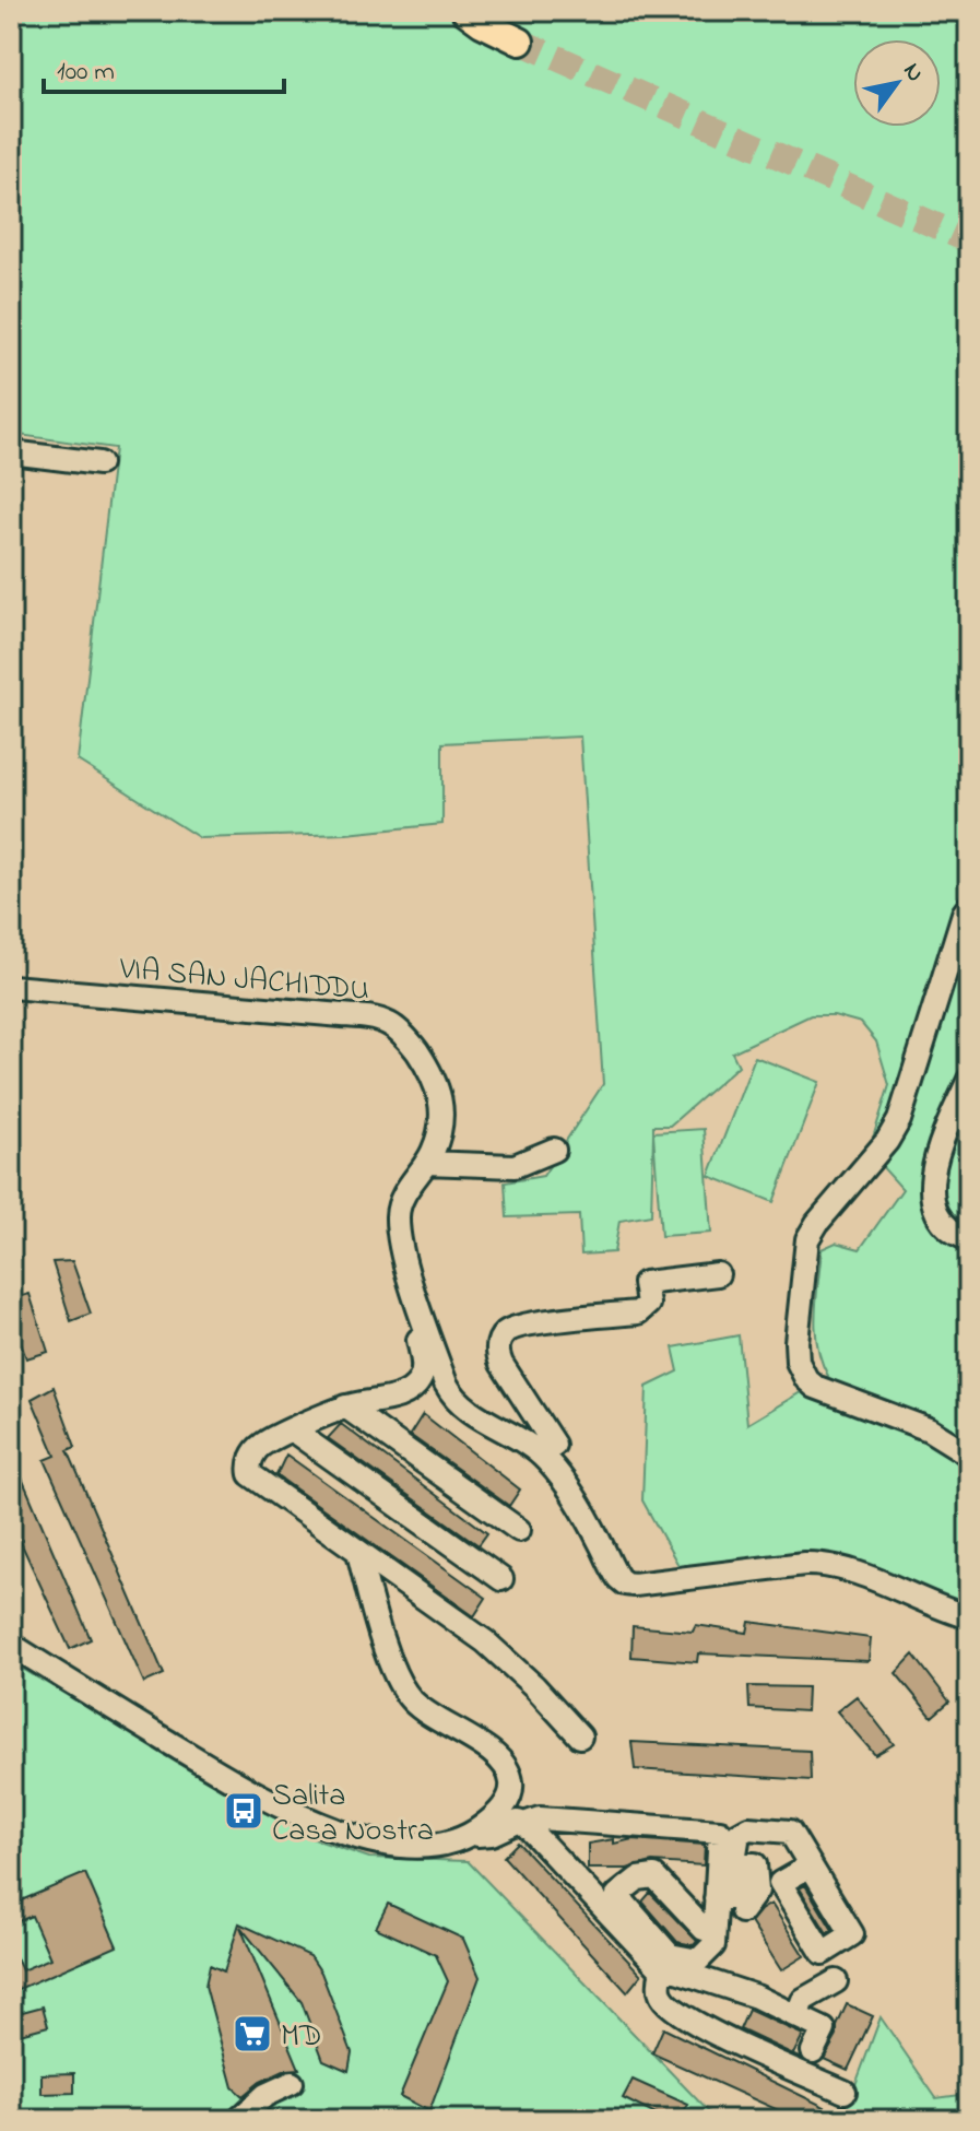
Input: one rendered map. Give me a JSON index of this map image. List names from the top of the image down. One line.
{"streets":{"street":["VIA SAN JACHIDDU"]},"places":{"bus stop":["Salita Casa Nostra"],"supermarket":["MD"]},"scale_bar":"100 m","north":"top right"}
